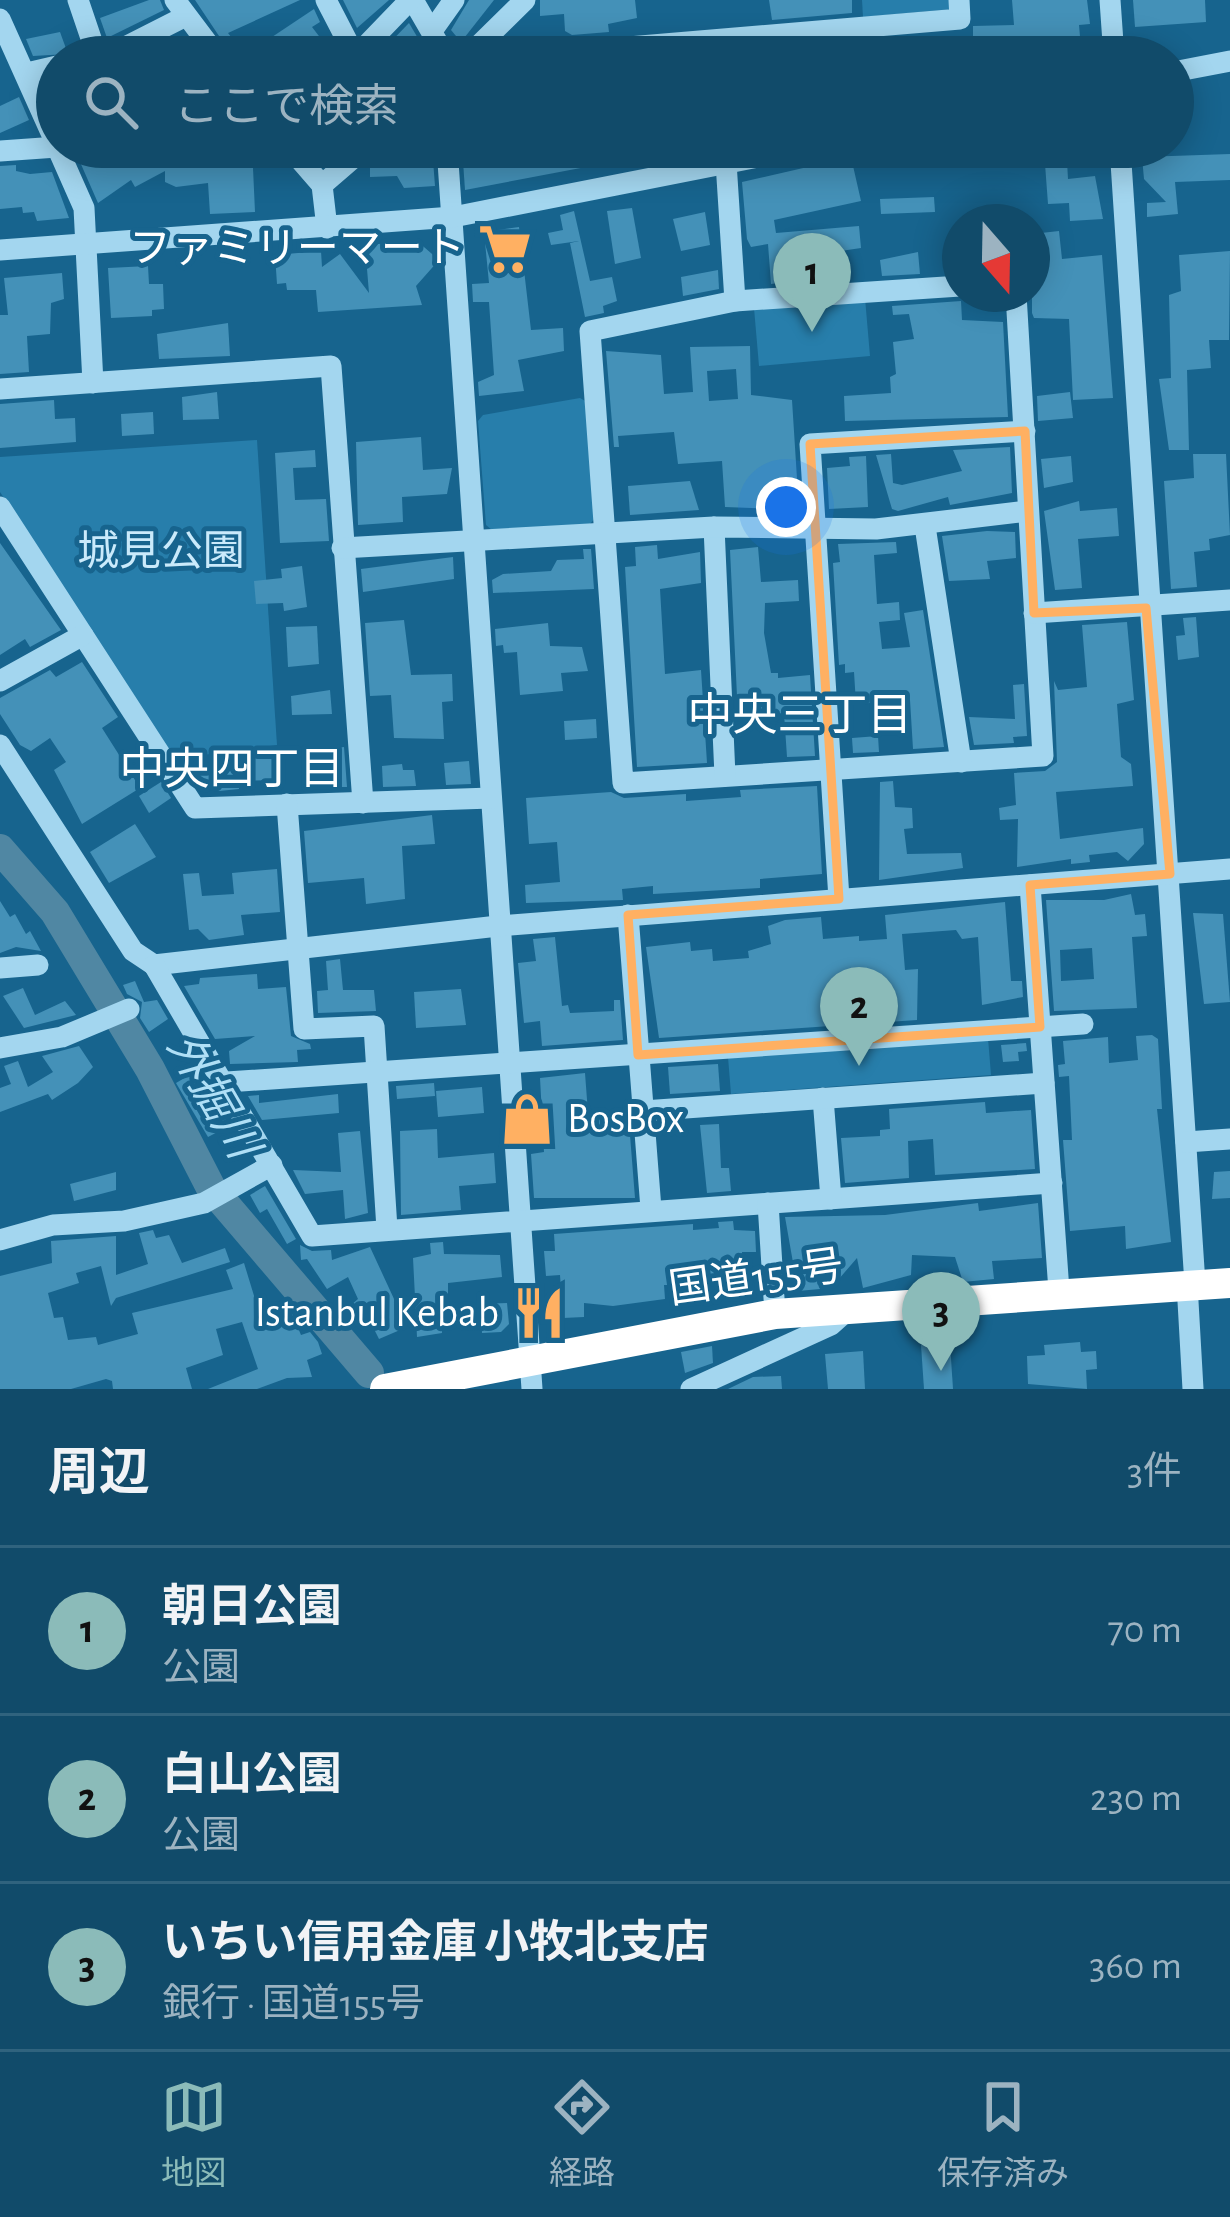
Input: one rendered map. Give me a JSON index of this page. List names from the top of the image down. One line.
{"streets":{"highway":["国道155号"]},"districts":["中央三丁目","中央四丁目"],"water":["外掘川"],"parks":["城見公園"],"places":{"supermarket":["ファミリーマート"],"shop":["BosBox"],"restaurant":["Istanbul Kebab"]},"north":"bottom","page":{"search":"ここで検索","pins":["1","2","3"],"heading":["周辺","3件"],"list":[{"mark":"1","name":"朝日公園","note":"公園","value":"70 m"},{"mark":"2","name":"白山公園","note":"公園","value":"230 m"},{"mark":"3","name":"いちい信用金庫 小牧北支店","note":"銀行 · 国道155号","value":"360 m"}],"nav":["地図","経路","保存済み"]}}
